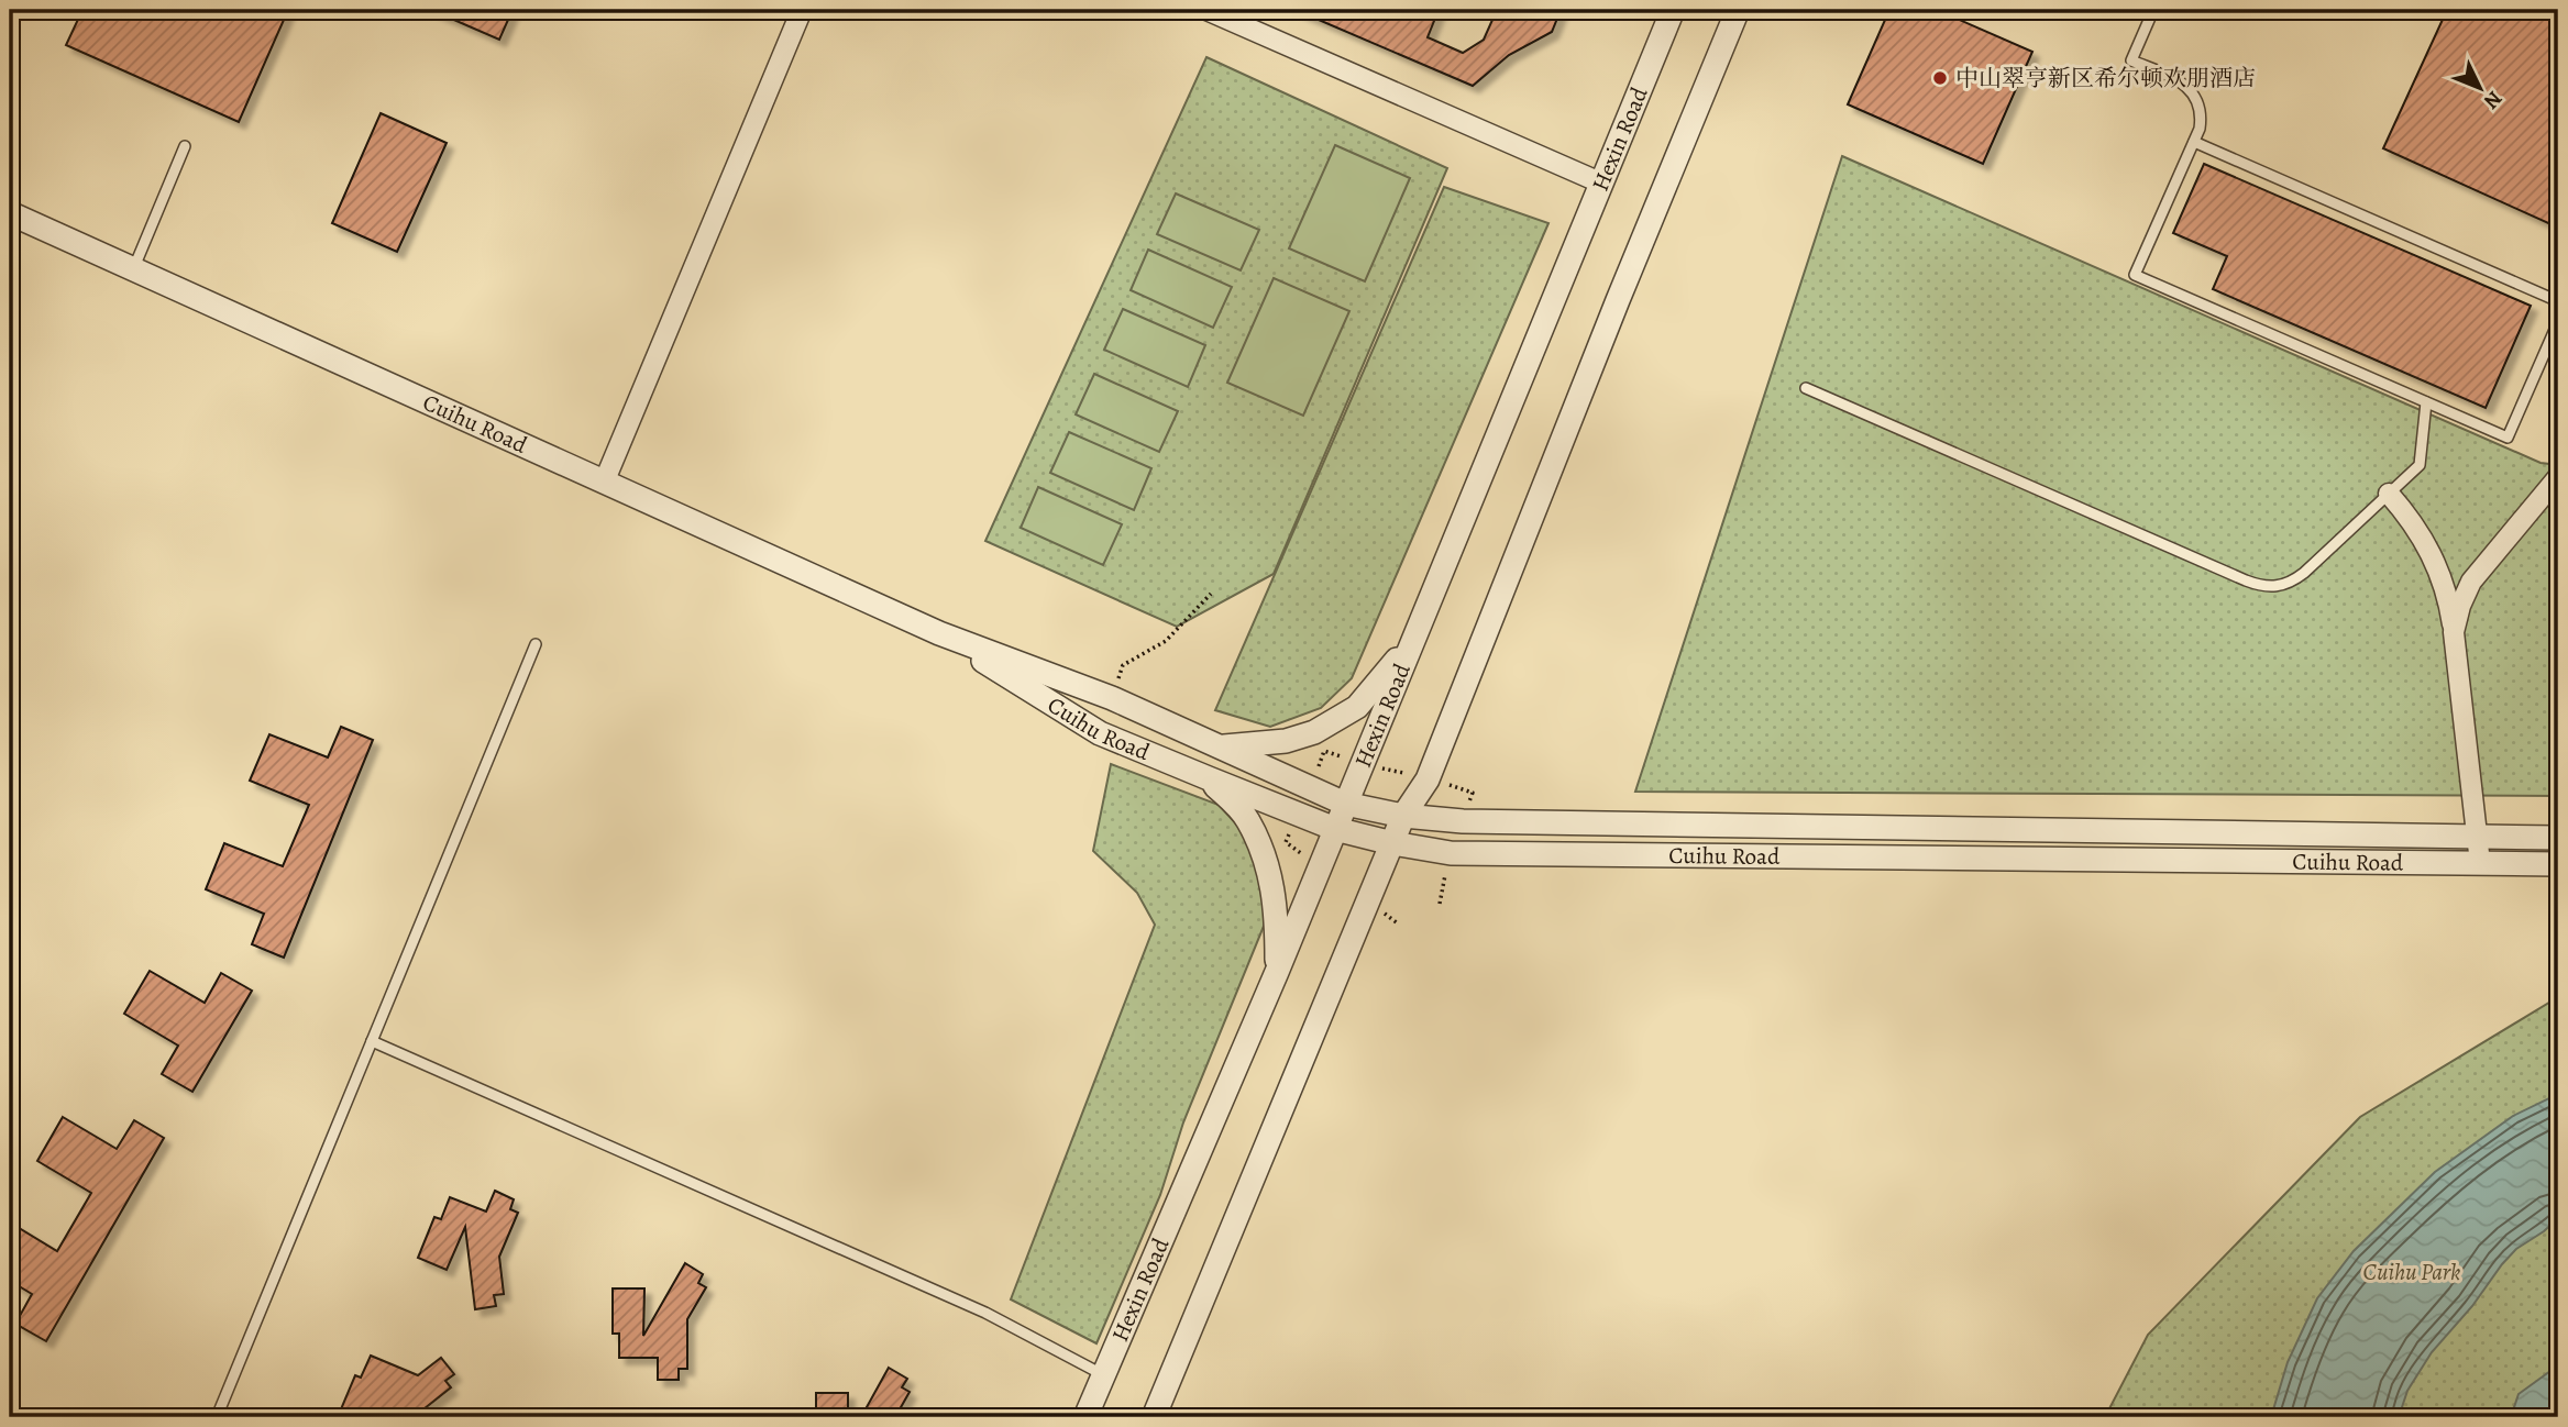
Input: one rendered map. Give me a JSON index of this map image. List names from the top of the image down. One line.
{"streets":{"street":["Hexin Road","Cuihu Road"]},"crossings":[["Hexin Road","Cuihu Road"]],"parks":["Cuihu Park"],"places":["中山翠亨新区希尔顿欢朋酒店"],"north":"bottom right"}
